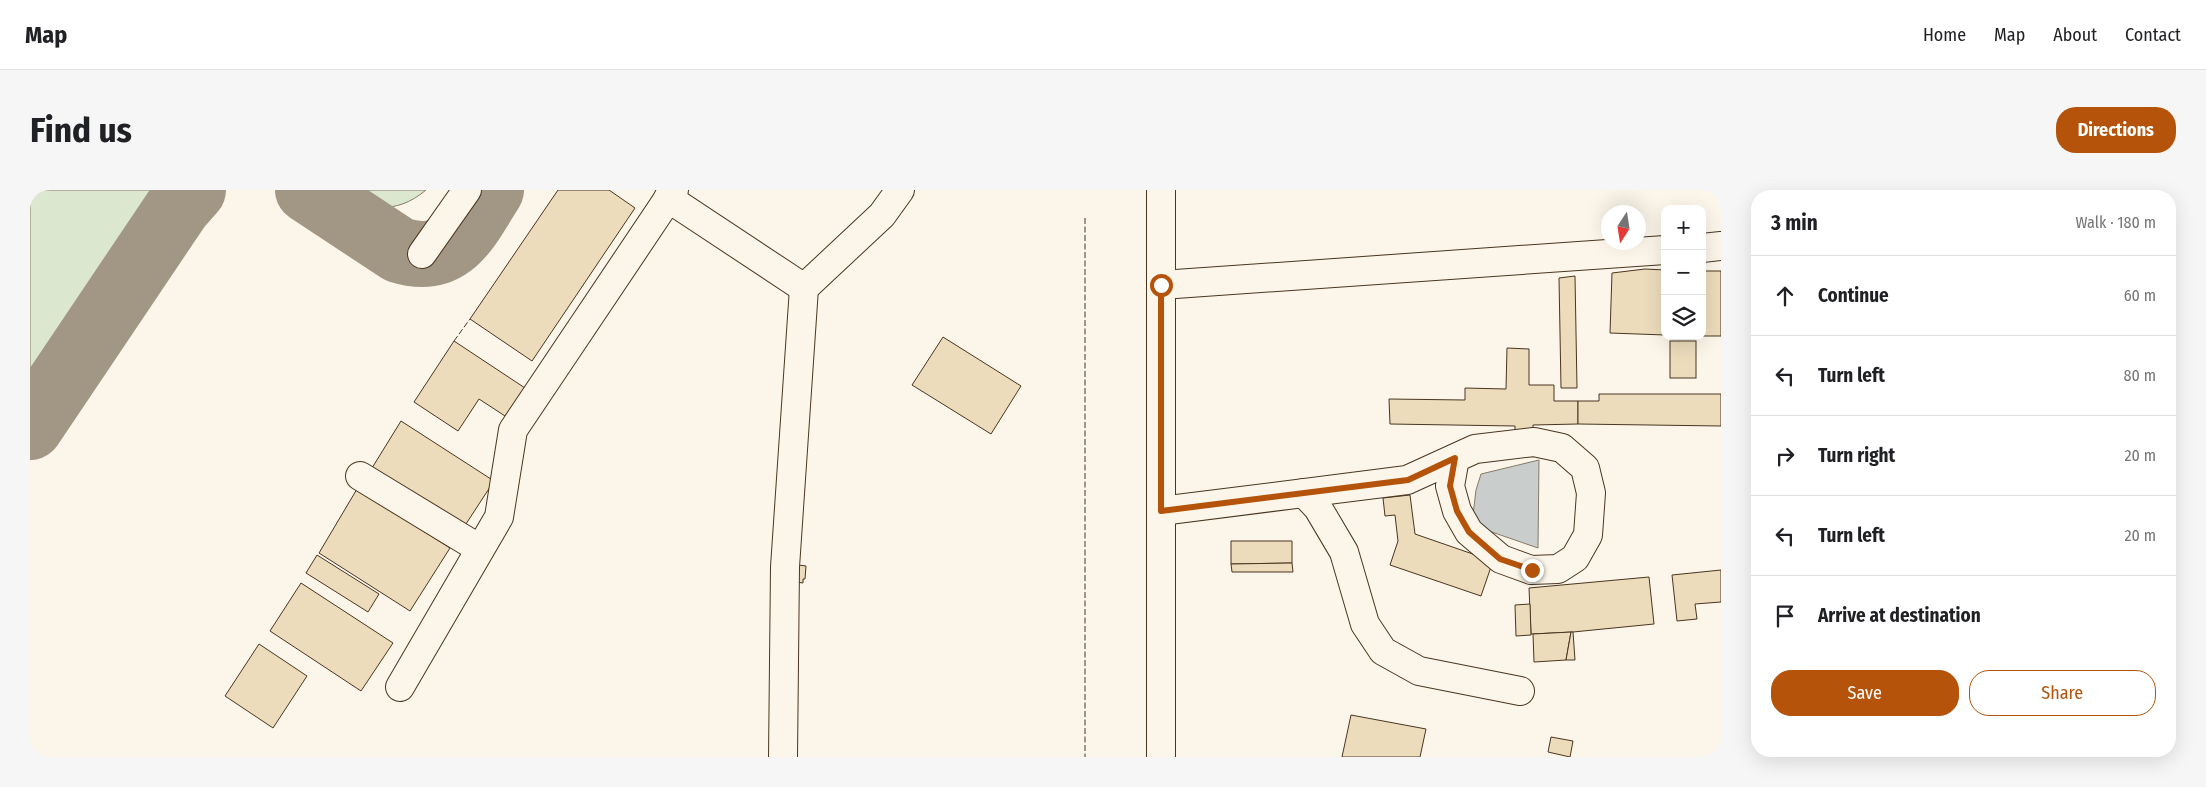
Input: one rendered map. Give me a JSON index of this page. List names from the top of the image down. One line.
{"north":"bottom","page":{"header":"Map","nav":["Home","Map","About","Contact"],"buttons":["Directions",["Save","Share"]],"title":"Find us","heading":["3 min","Walk · 180 m"],"map_buttons":["+","−"],"list":[["Continue","60 m"],["Turn left","80 m"],["Turn right","20 m"],["Turn left","20 m"],"Arrive at destination"]}}
